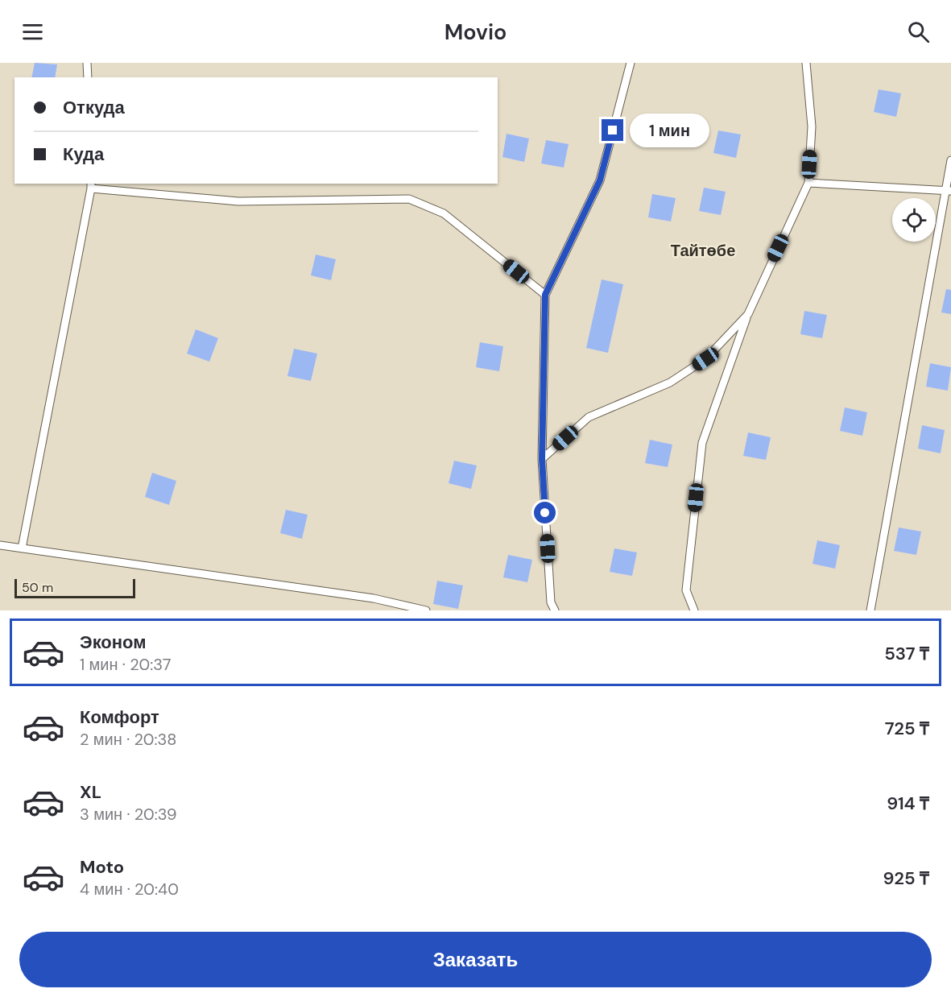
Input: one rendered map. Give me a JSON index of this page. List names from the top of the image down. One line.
{"districts":["Тайтөбе"],"scale_bar":"50 m","page":{"header":"Movio","banner":["Откуда","Куда"],"bubble":"1 мин","scale":"50 m","list":[{"name":"Эконом","note":"1 мин · 20:37","value":"537 ₸"},{"name":"Комфорт","note":"2 мин · 20:38","value":"725 ₸"},{"name":"XL","note":"3 мин · 20:39","value":"914 ₸"},{"name":"Moto","note":"4 мин · 20:40","value":"925 ₸"}],"buttons":"Заказать"}}
